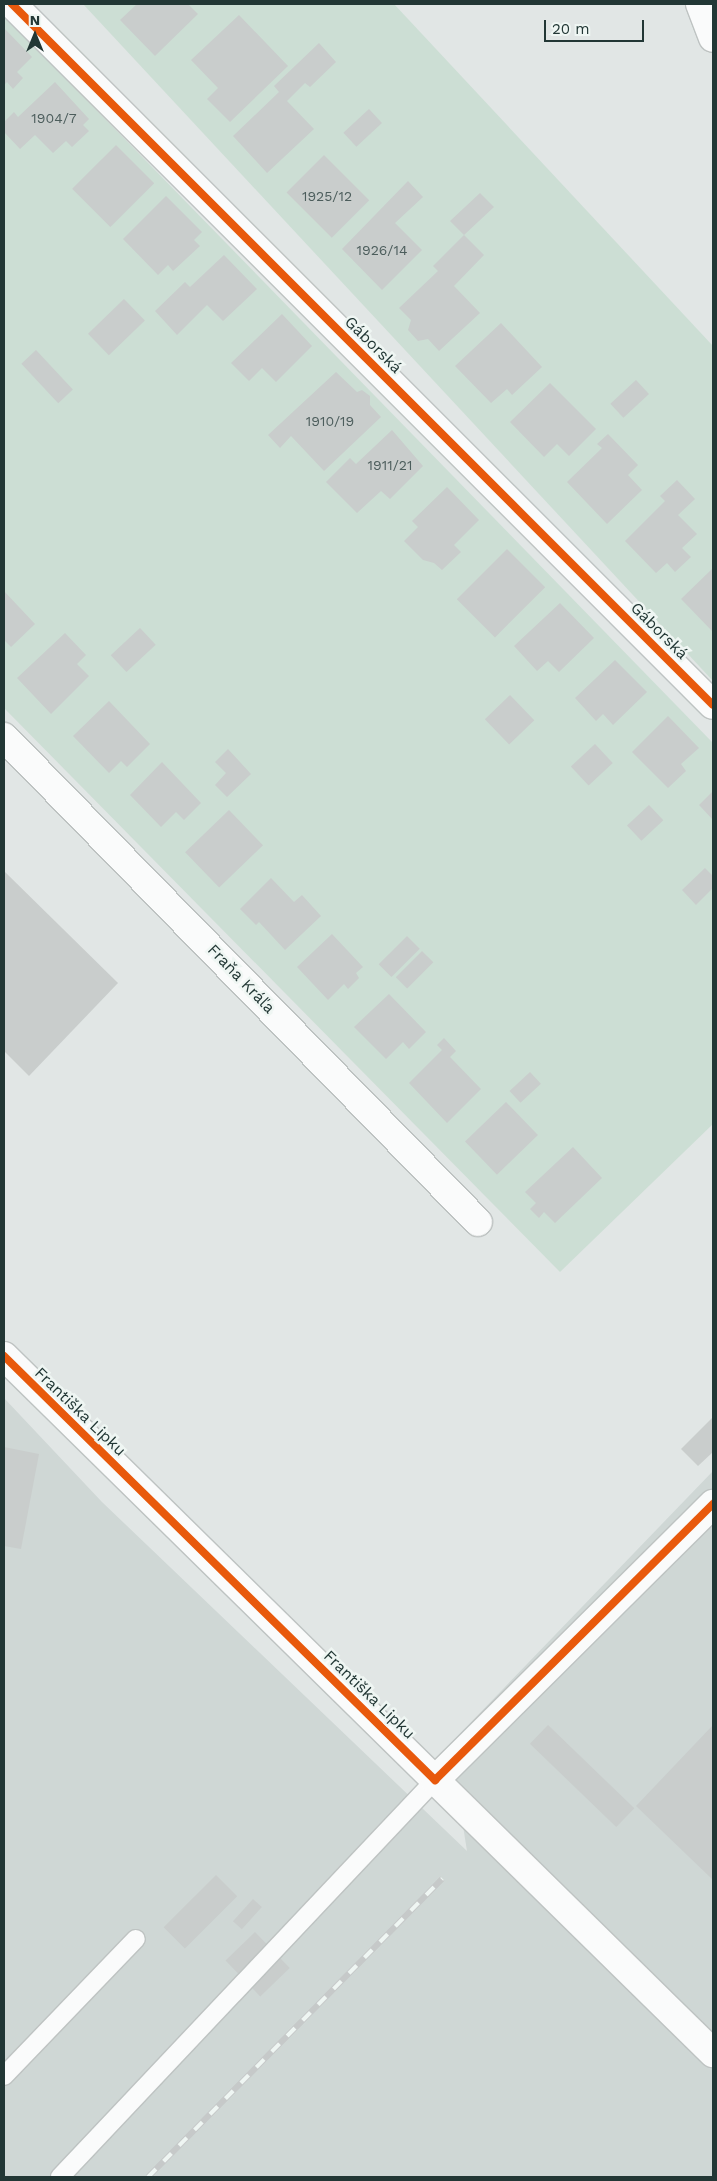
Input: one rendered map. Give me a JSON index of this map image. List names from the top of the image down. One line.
{"streets":{"street":["Gáborská","Fraňa Kráľa","Františka Lipku"]},"house_numbers":["1904/7","1925/12","1926/14","1910/19","1911/21"],"scale_bar":"20 m","north":"top"}
